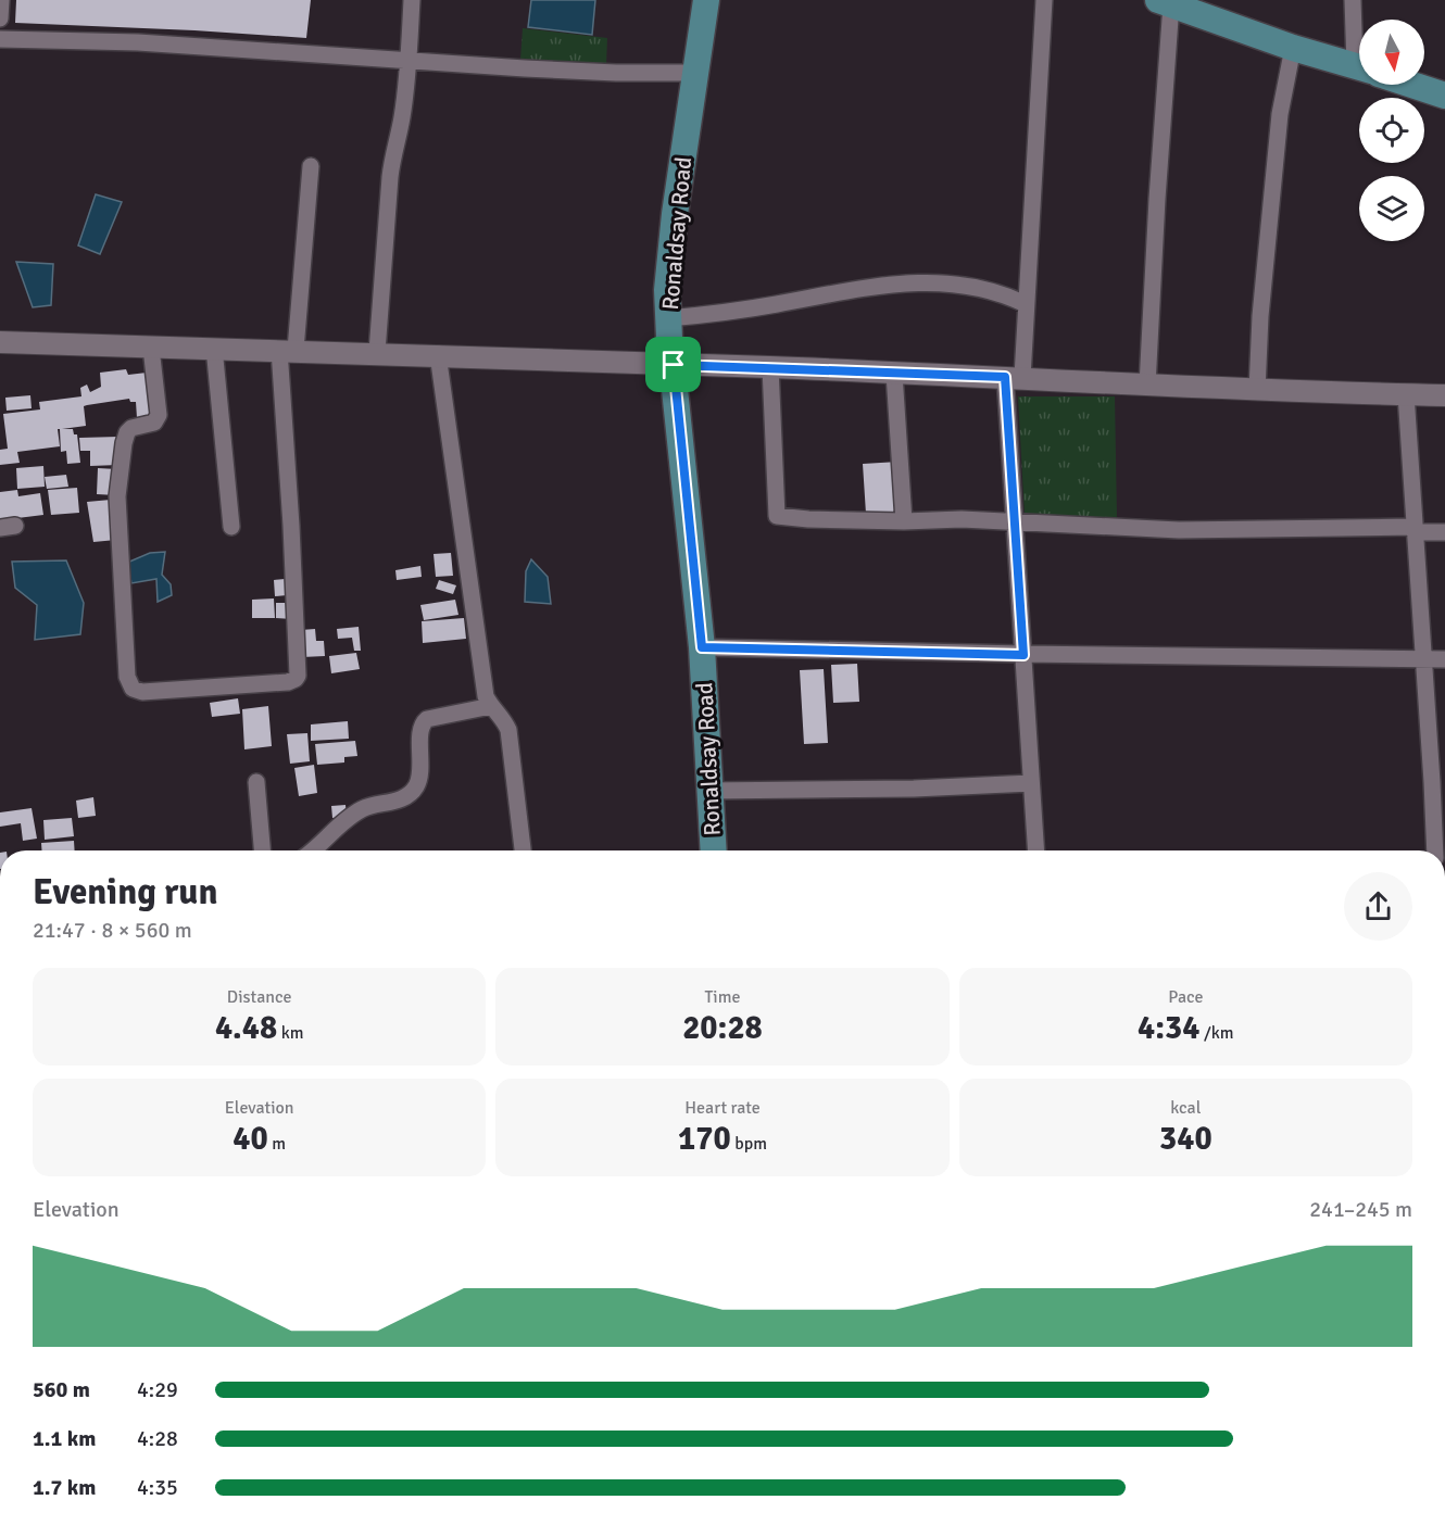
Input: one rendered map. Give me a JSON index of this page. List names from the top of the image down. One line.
{"streets":{"main road":["Ronaldsay Road"]},"north":"bottom","page":{"heading":["Evening run","21:47 · 8 × 560 m"],"stats":[["Distance","4.48 km"],["Time","20:28"],["Pace","4:34 /km"],["Elevation","40 m"],["Heart rate","170 bpm"],["kcal","340"]],"chart":["Elevation","241–245 m"],"list":[{"name":"560 m","note":"4:29"},{"name":"1.1 km","note":"4:28"},{"name":"1.7 km","note":"4:35"}]}}
